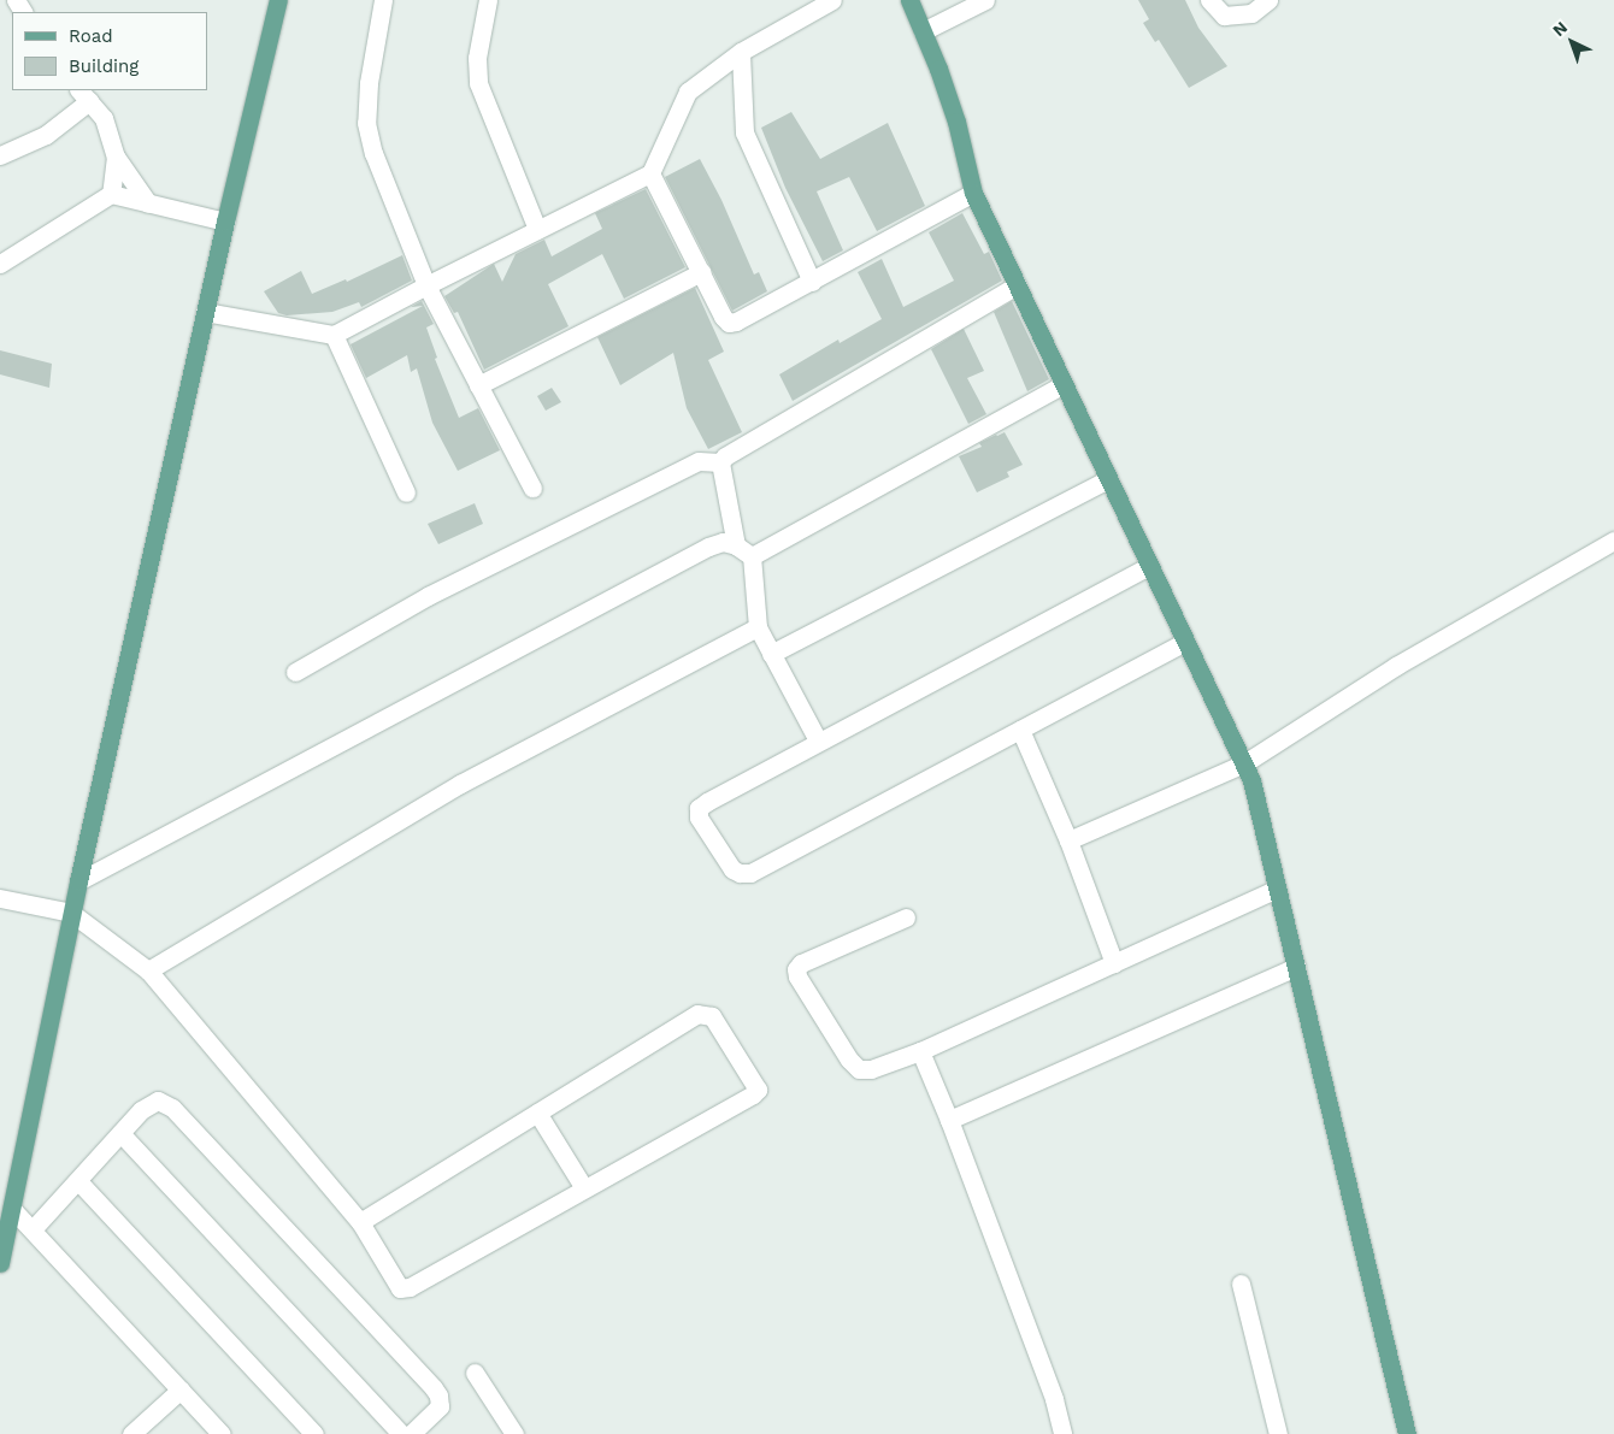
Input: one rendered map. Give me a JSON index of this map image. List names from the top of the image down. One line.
{"legend":["Road","Building"],"north":"top left"}
